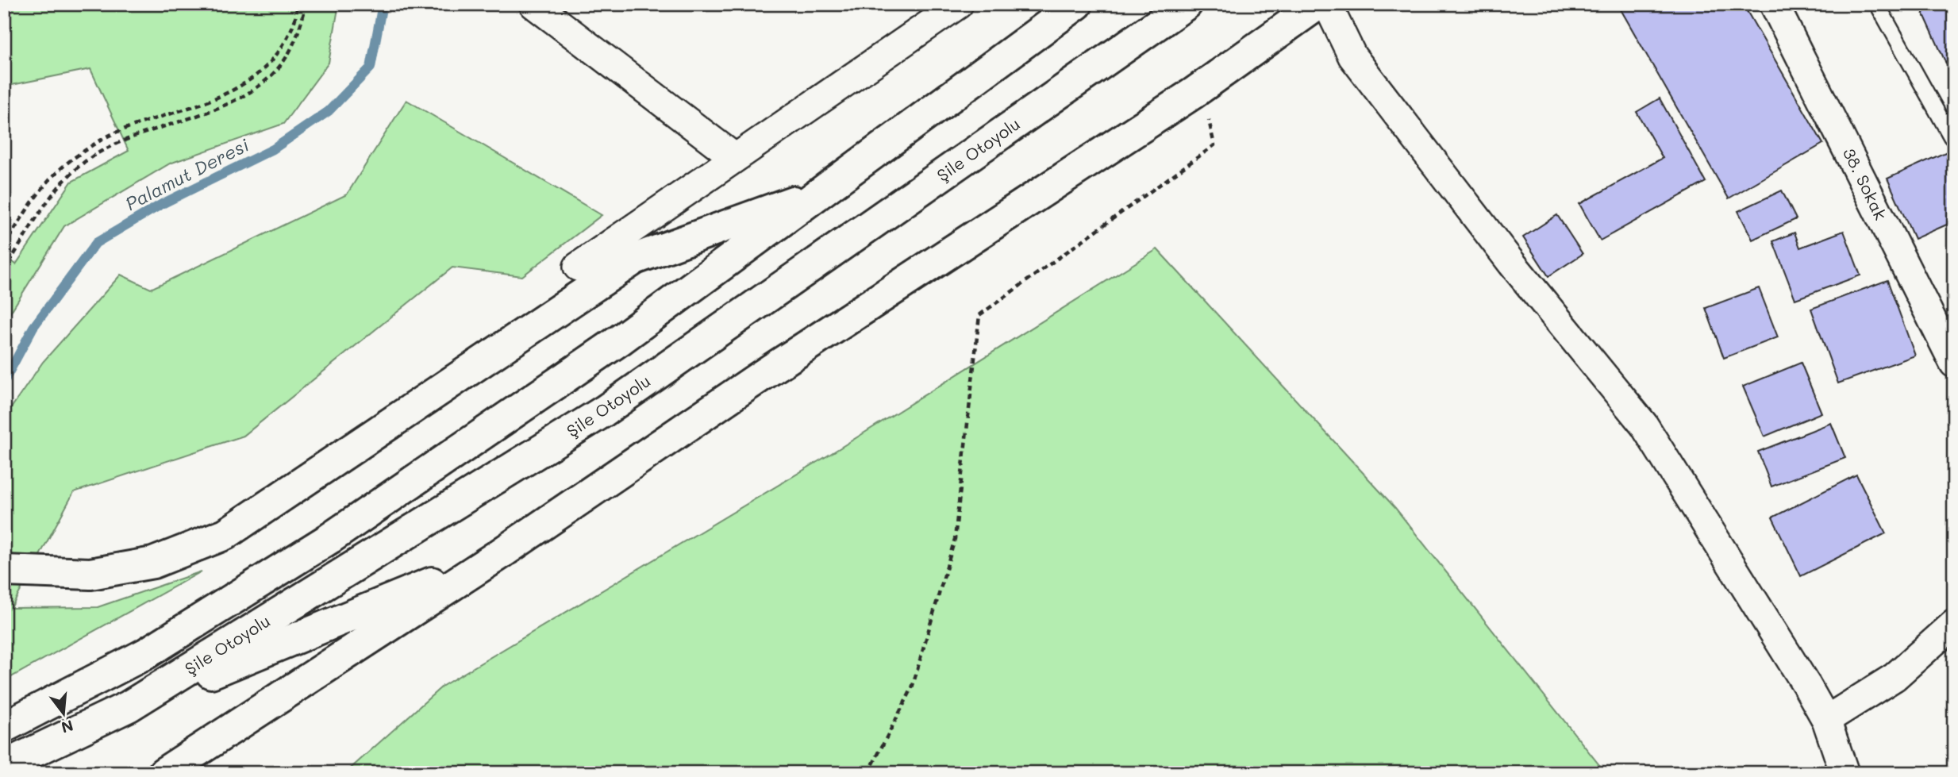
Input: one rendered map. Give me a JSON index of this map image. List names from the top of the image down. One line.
{"streets":{"highway":["Şile Otoyolu"],"street":["38. Sokak"]},"water":["Palamut Deresi"],"north":"bottom"}
